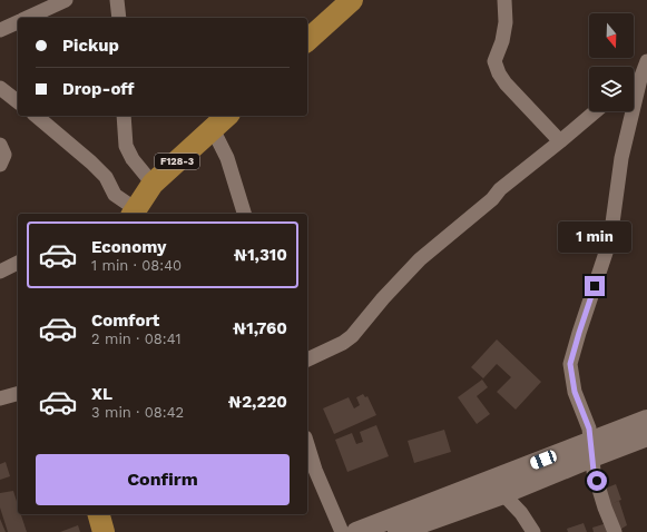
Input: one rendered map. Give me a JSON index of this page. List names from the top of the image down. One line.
{"streets":{"main road":["F128-3"]},"north":"bottom","page":{"banner":["Pickup","Drop-off"],"bubble":"1 min","list":[{"name":"Economy","note":"1 min · 08:40","value":"₦1,310"},{"name":"Comfort","note":"2 min · 08:41","value":"₦1,760"},{"name":"XL","note":"3 min · 08:42","value":"₦2,220"}],"buttons":"Confirm"}}
